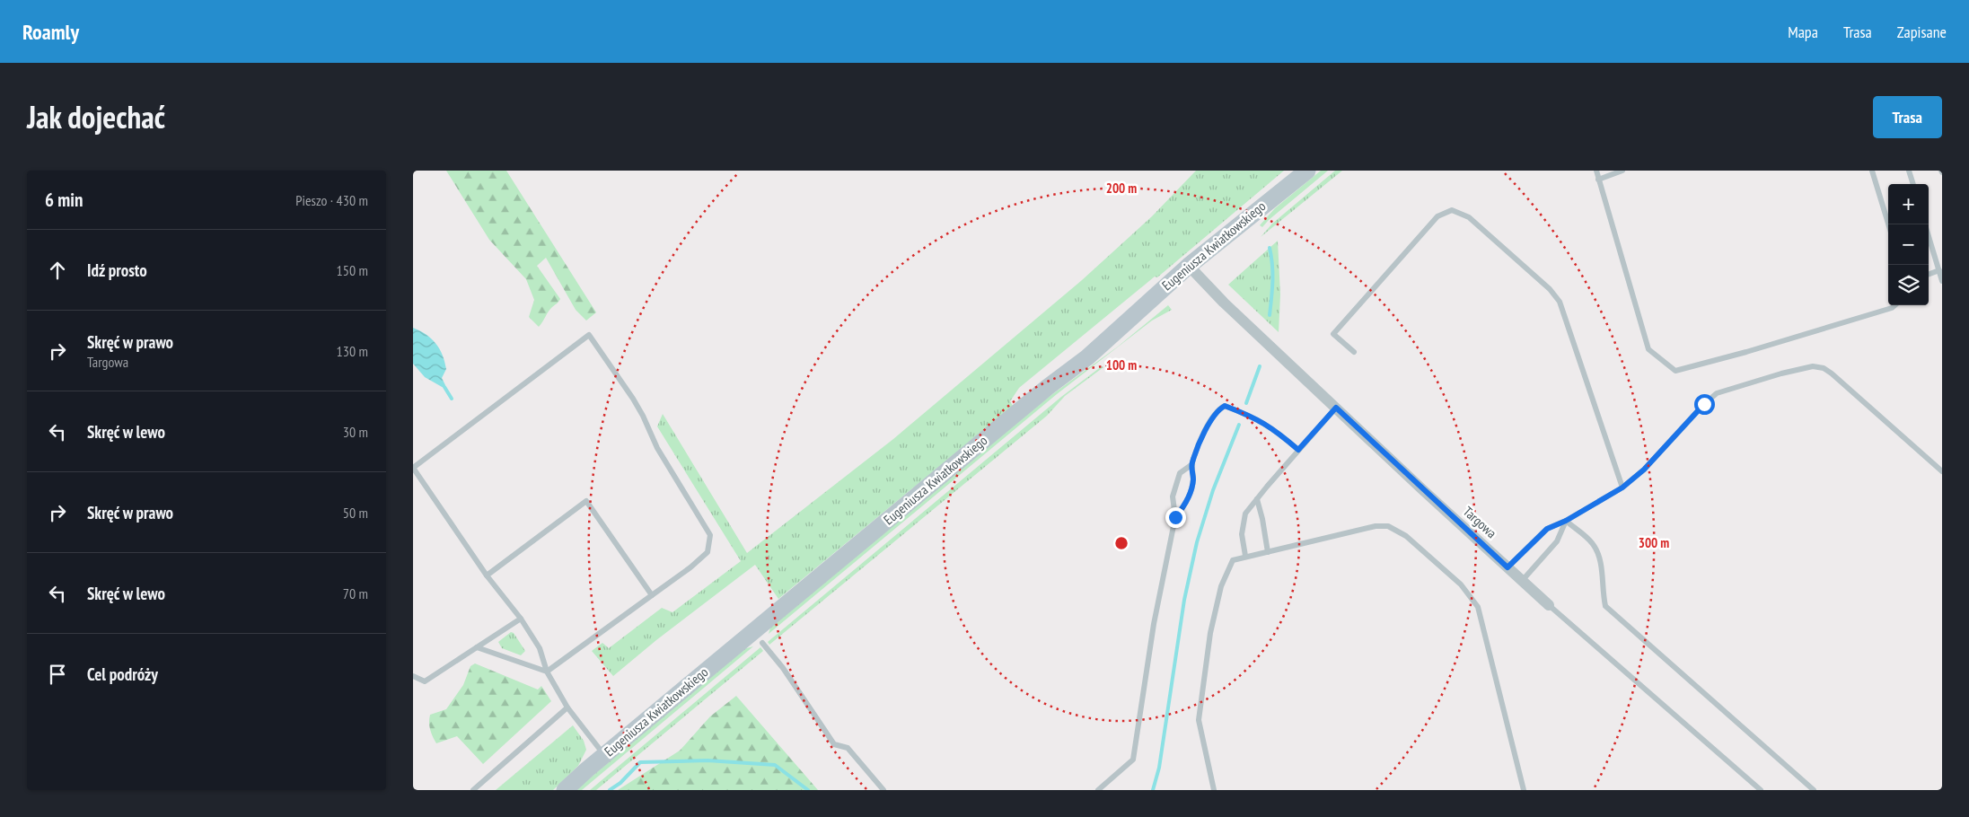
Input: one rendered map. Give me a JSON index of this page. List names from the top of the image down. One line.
{"streets":{"main road":["Eugeniusza Kwiatkowskiego"],"street":["Targowa"]},"crossings":[["Eugeniusza Kwiatkowskiego","Targowa"]],"page":{"header":"Roamly","nav":["Mapa","Trasa","Zapisane"],"title":"Jak dojechać","buttons":"Trasa","heading":["6 min","Pieszo · 430 m"],"map_buttons":["+","−"],"list":[["Idź prosto","150 m"],["Skręć w prawo","Targowa","130 m"],["Skręć w lewo","30 m"],["Skręć w prawo","50 m"],["Skręć w lewo","70 m"],"Cel podróży"]},"rings":["200 m","100 m","300 m"]}
